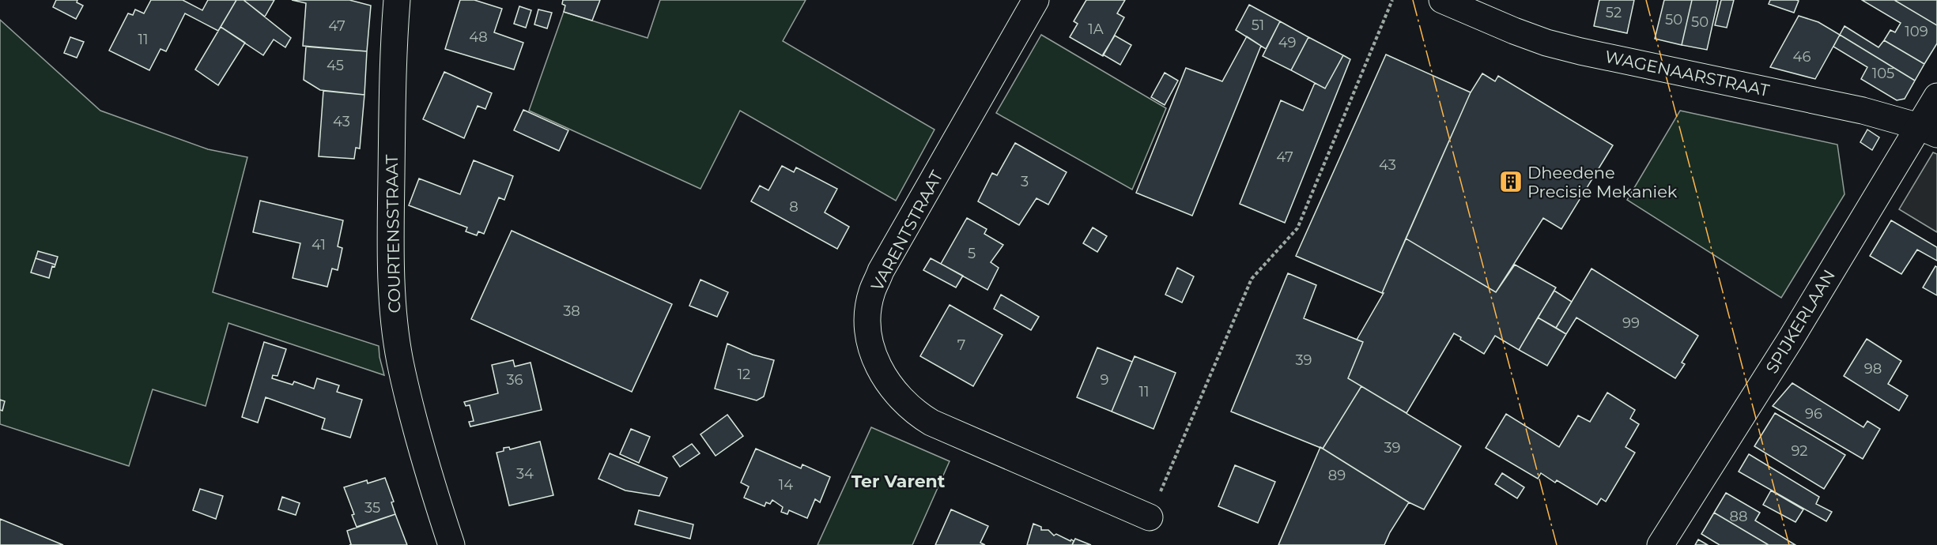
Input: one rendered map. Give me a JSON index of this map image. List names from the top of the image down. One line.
{"streets":{"street":["WAGENAARSTRAAT","VARENTSTRAAT","COURTENSSTRAAT","SPIJKERLAAN"]},"crossings":[["WAGENAARSTRAAT","SPIJKERLAAN"]],"districts":["Ter Varent"],"places":{"building":["Dheedene Precisie Mekaniek"]},"house_numbers":["52","50","50","51","47","1A","109","48","11","49","46","45","105","43","47","43","3","8","41","5","38","99","7","39","98","12","36","9","11","96","39","92","34","89","14","35","88"]}
